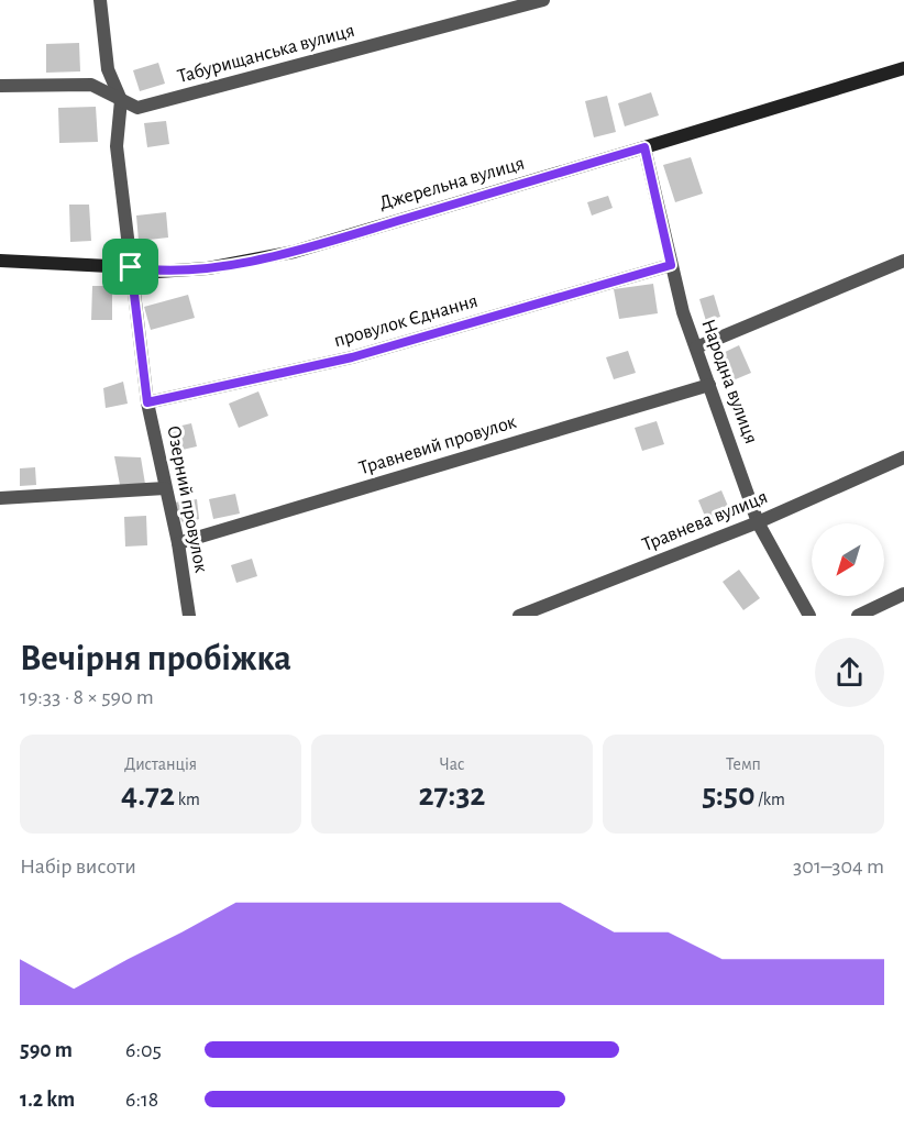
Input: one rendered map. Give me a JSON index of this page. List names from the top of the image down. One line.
{"streets":{"street":["Табурищанська вулиця","Джерельна вулиця","провулок Єднання","Народна вулиця","Травневий провулок","Озерний провулок","Травнева вулиця"]},"crossings":[["Табурищанська вулиця","Озерний провулок"],["Джерельна вулиця","Народна вулиця"],["Джерельна вулиця","Озерний провулок"],["провулок Єднання","Народна вулиця"],["провулок Єднання","Озерний провулок"],["Народна вулиця","Травневий провулок"],["Народна вулиця","Травнева вулиця"],["Травневий провулок","Озерний провулок"]],"north":"bottom left","page":{"heading":["Вечірня пробіжка","19:33 · 8 × 590 m"],"stats":[["Дистанція","4.72 km"],["Час","27:32"],["Темп","5:50 /km"]],"chart":["Набір висоти","301–304 m"],"list":[{"name":"590 m","note":"6:05"},{"name":"1.2 km","note":"6:18"}]}}
